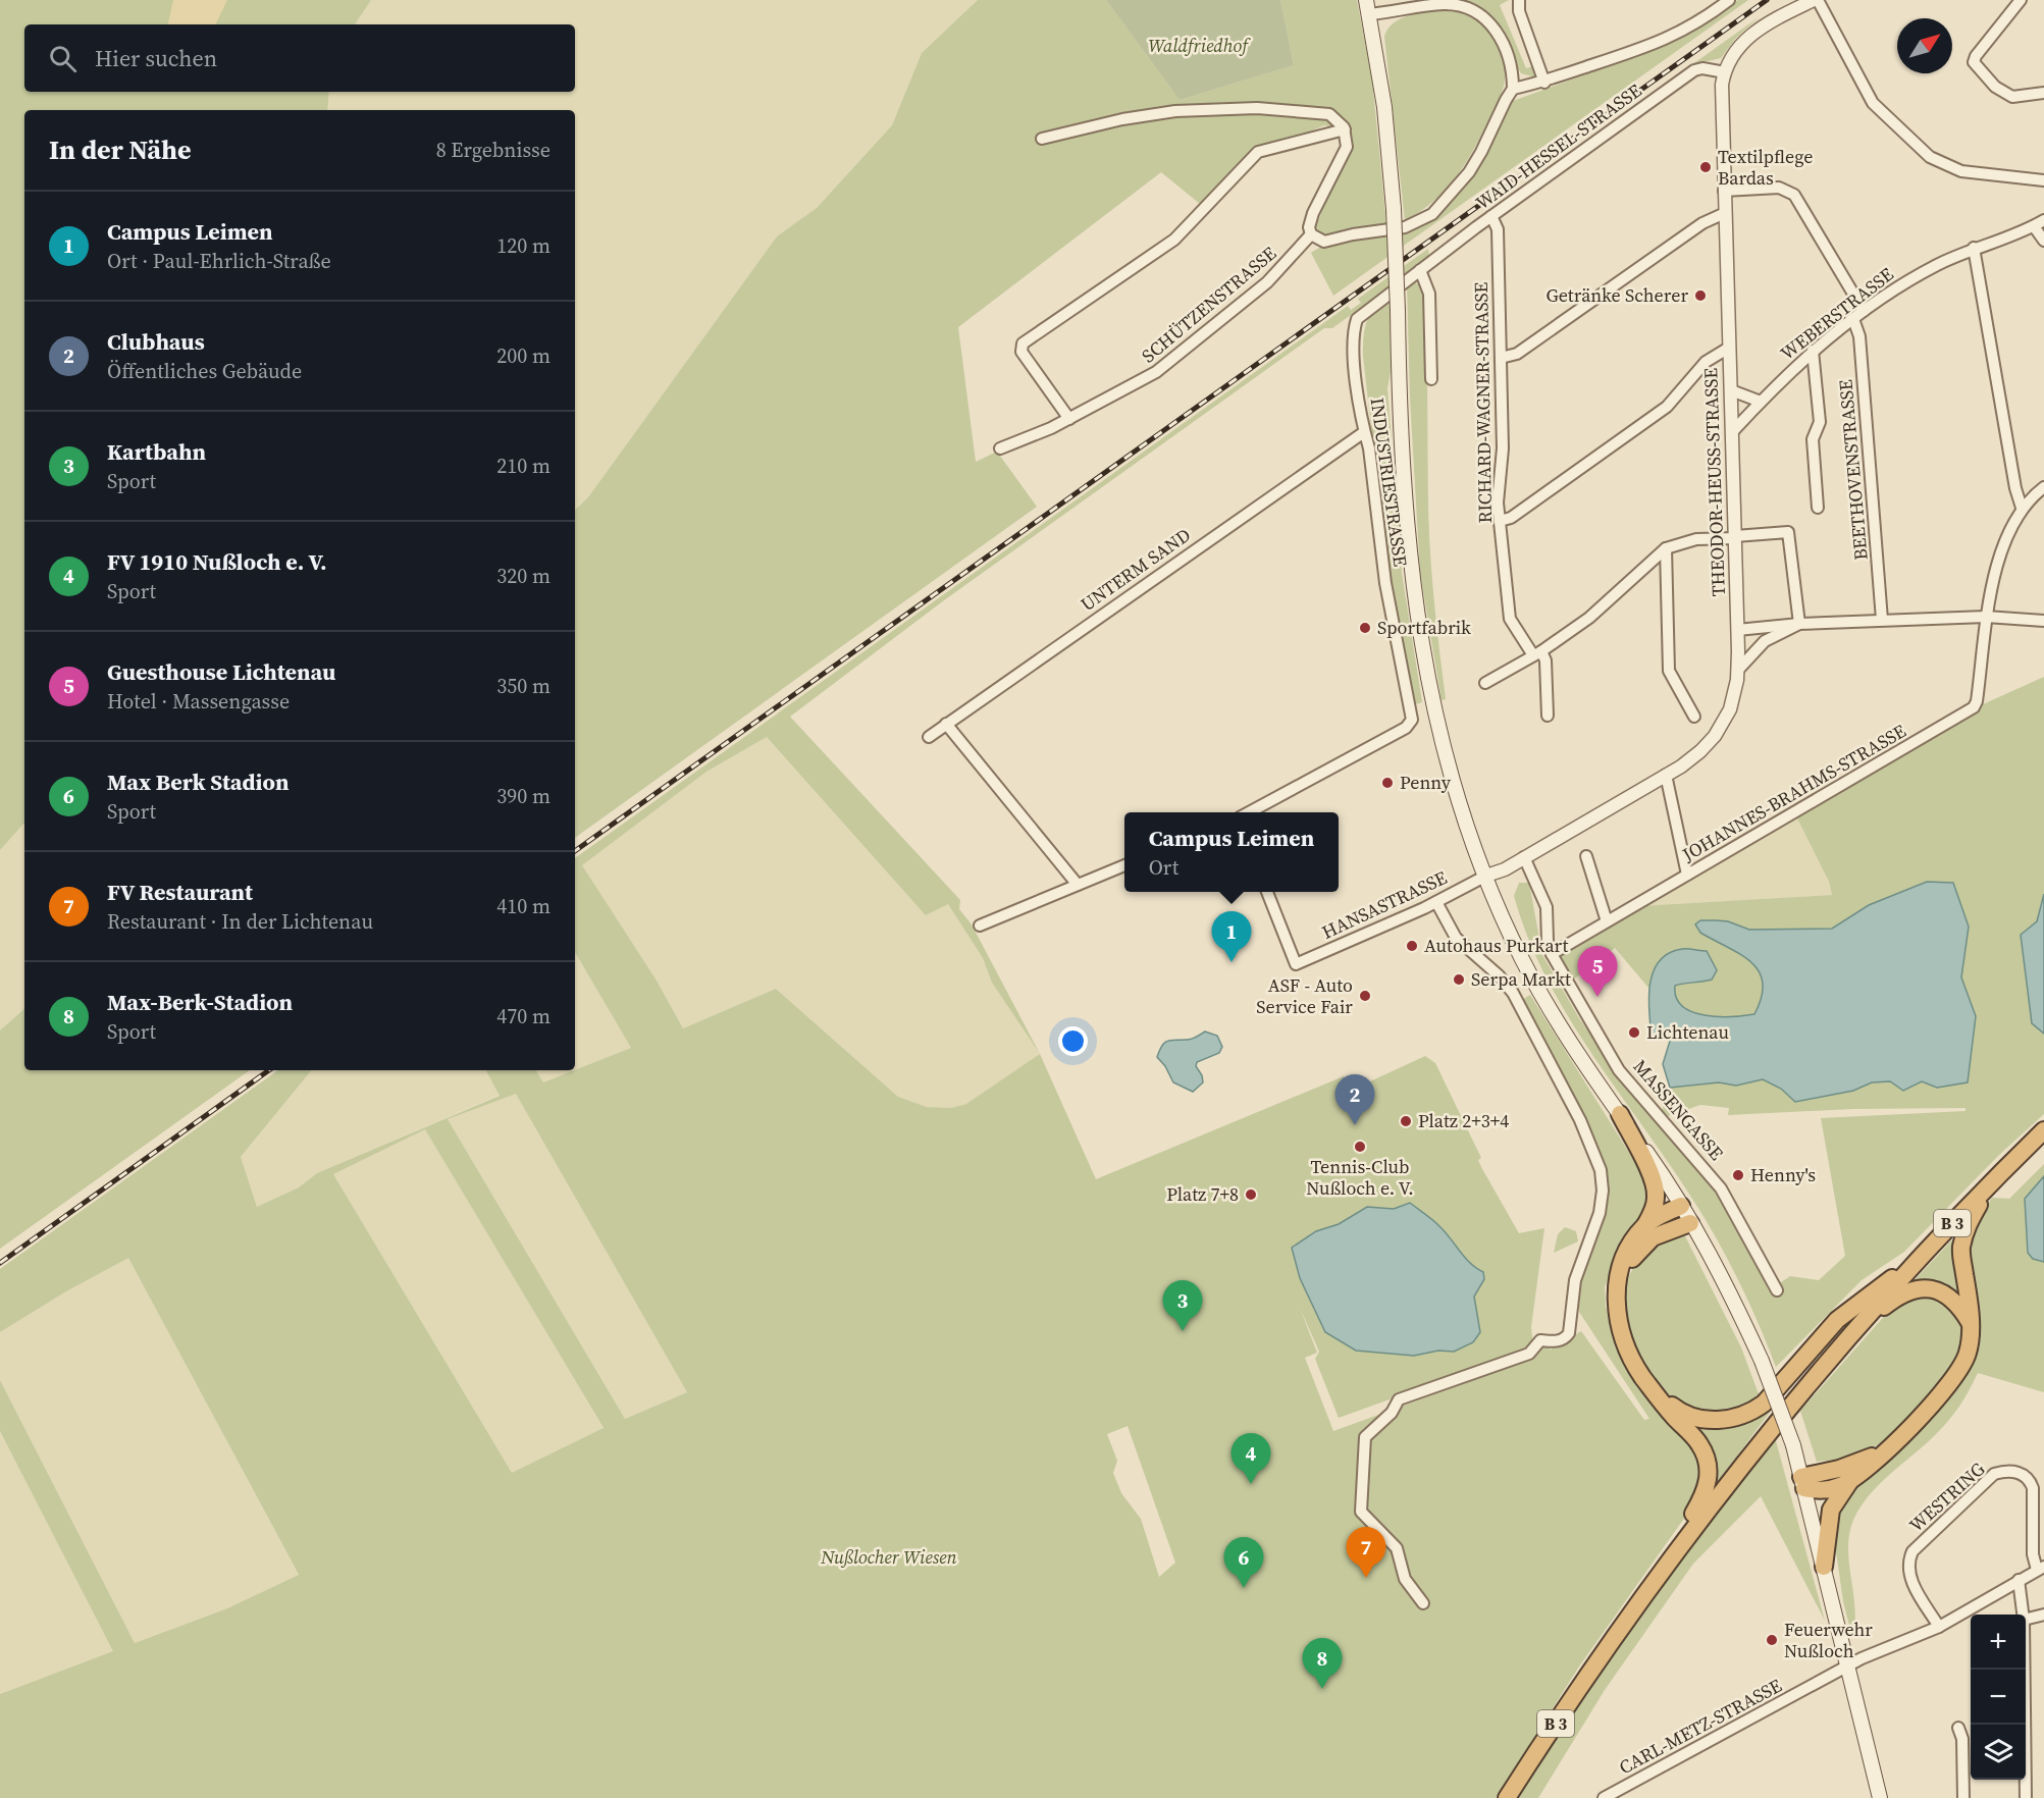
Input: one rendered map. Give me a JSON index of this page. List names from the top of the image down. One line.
{"streets":{"highway":["B 3"],"street":["WAID-HESSEL-STRASSE","SCHÜTZENSTRASSE","WEBERSTRASSE","RICHARD-WAGNER-STRASSE","BEETHOVENSTRASSE","INDUSTRIESTRASSE","THEODOR-HEUSS-STRASSE","UNTERM SAND","JOHANNES-BRAHMS-STRASSE","HANSASTRASSE","MASSENGASSE","WESTRING","CARL-METZ-STRASSE"]},"crossings":[["WAID-HESSEL-STRASSE","RICHARD-WAGNER-STRASSE"],["WAID-HESSEL-STRASSE","INDUSTRIESTRASSE"],["WAID-HESSEL-STRASSE","THEODOR-HEUSS-STRASSE"],["WEBERSTRASSE","BEETHOVENSTRASSE"],["WEBERSTRASSE","THEODOR-HEUSS-STRASSE"],["INDUSTRIESTRASSE","UNTERM SAND"],["THEODOR-HEUSS-STRASSE","HANSASTRASSE"],["JOHANNES-BRAHMS-STRASSE","MASSENGASSE"],["WESTRING","CARL-METZ-STRASSE"]],"parks":["Waldfriedhof","Nußlocher Wiesen"],"places":["Textilpflege Bardas","Getränke Scherer","Sportfabrik","Penny","Autohaus Purkart","Serpa Markt","ASF - Auto Service Fair","Lichtenau","Platz 2+3+4","Tennis-Club Nußloch e. V.","Henny's","Platz 7+8","Feuerwehr Nußloch"],"north":"top right","page":{"search":"Hier suchen","heading":["In der Nähe","8 Ergebnisse"],"list":[{"mark":"1","name":"Campus Leimen","note":"Ort · Paul-Ehrlich-Straße","value":"120 m"},{"mark":"2","name":"Clubhaus","note":"Öffentliches Gebäude","value":"200 m"},{"mark":"3","name":"Kartbahn","note":"Sport","value":"210 m"},{"mark":"4","name":"FV 1910 Nußloch e. V.","note":"Sport","value":"320 m"},{"mark":"5","name":"Guesthouse Lichtenau","note":"Hotel · Massengasse","value":"350 m"},{"mark":"6","name":"Max Berk Stadion","note":"Sport","value":"390 m"},{"mark":"7","name":"FV Restaurant","note":"Restaurant · In der Lichtenau","value":"410 m"},{"mark":"8","name":"Max-Berk-Stadion","note":"Sport","value":"470 m"}],"popup":["Campus Leimen","Ort"],"pins":["1","5","2","3","4","7","6","8"],"map_buttons":["+","−"]}}
